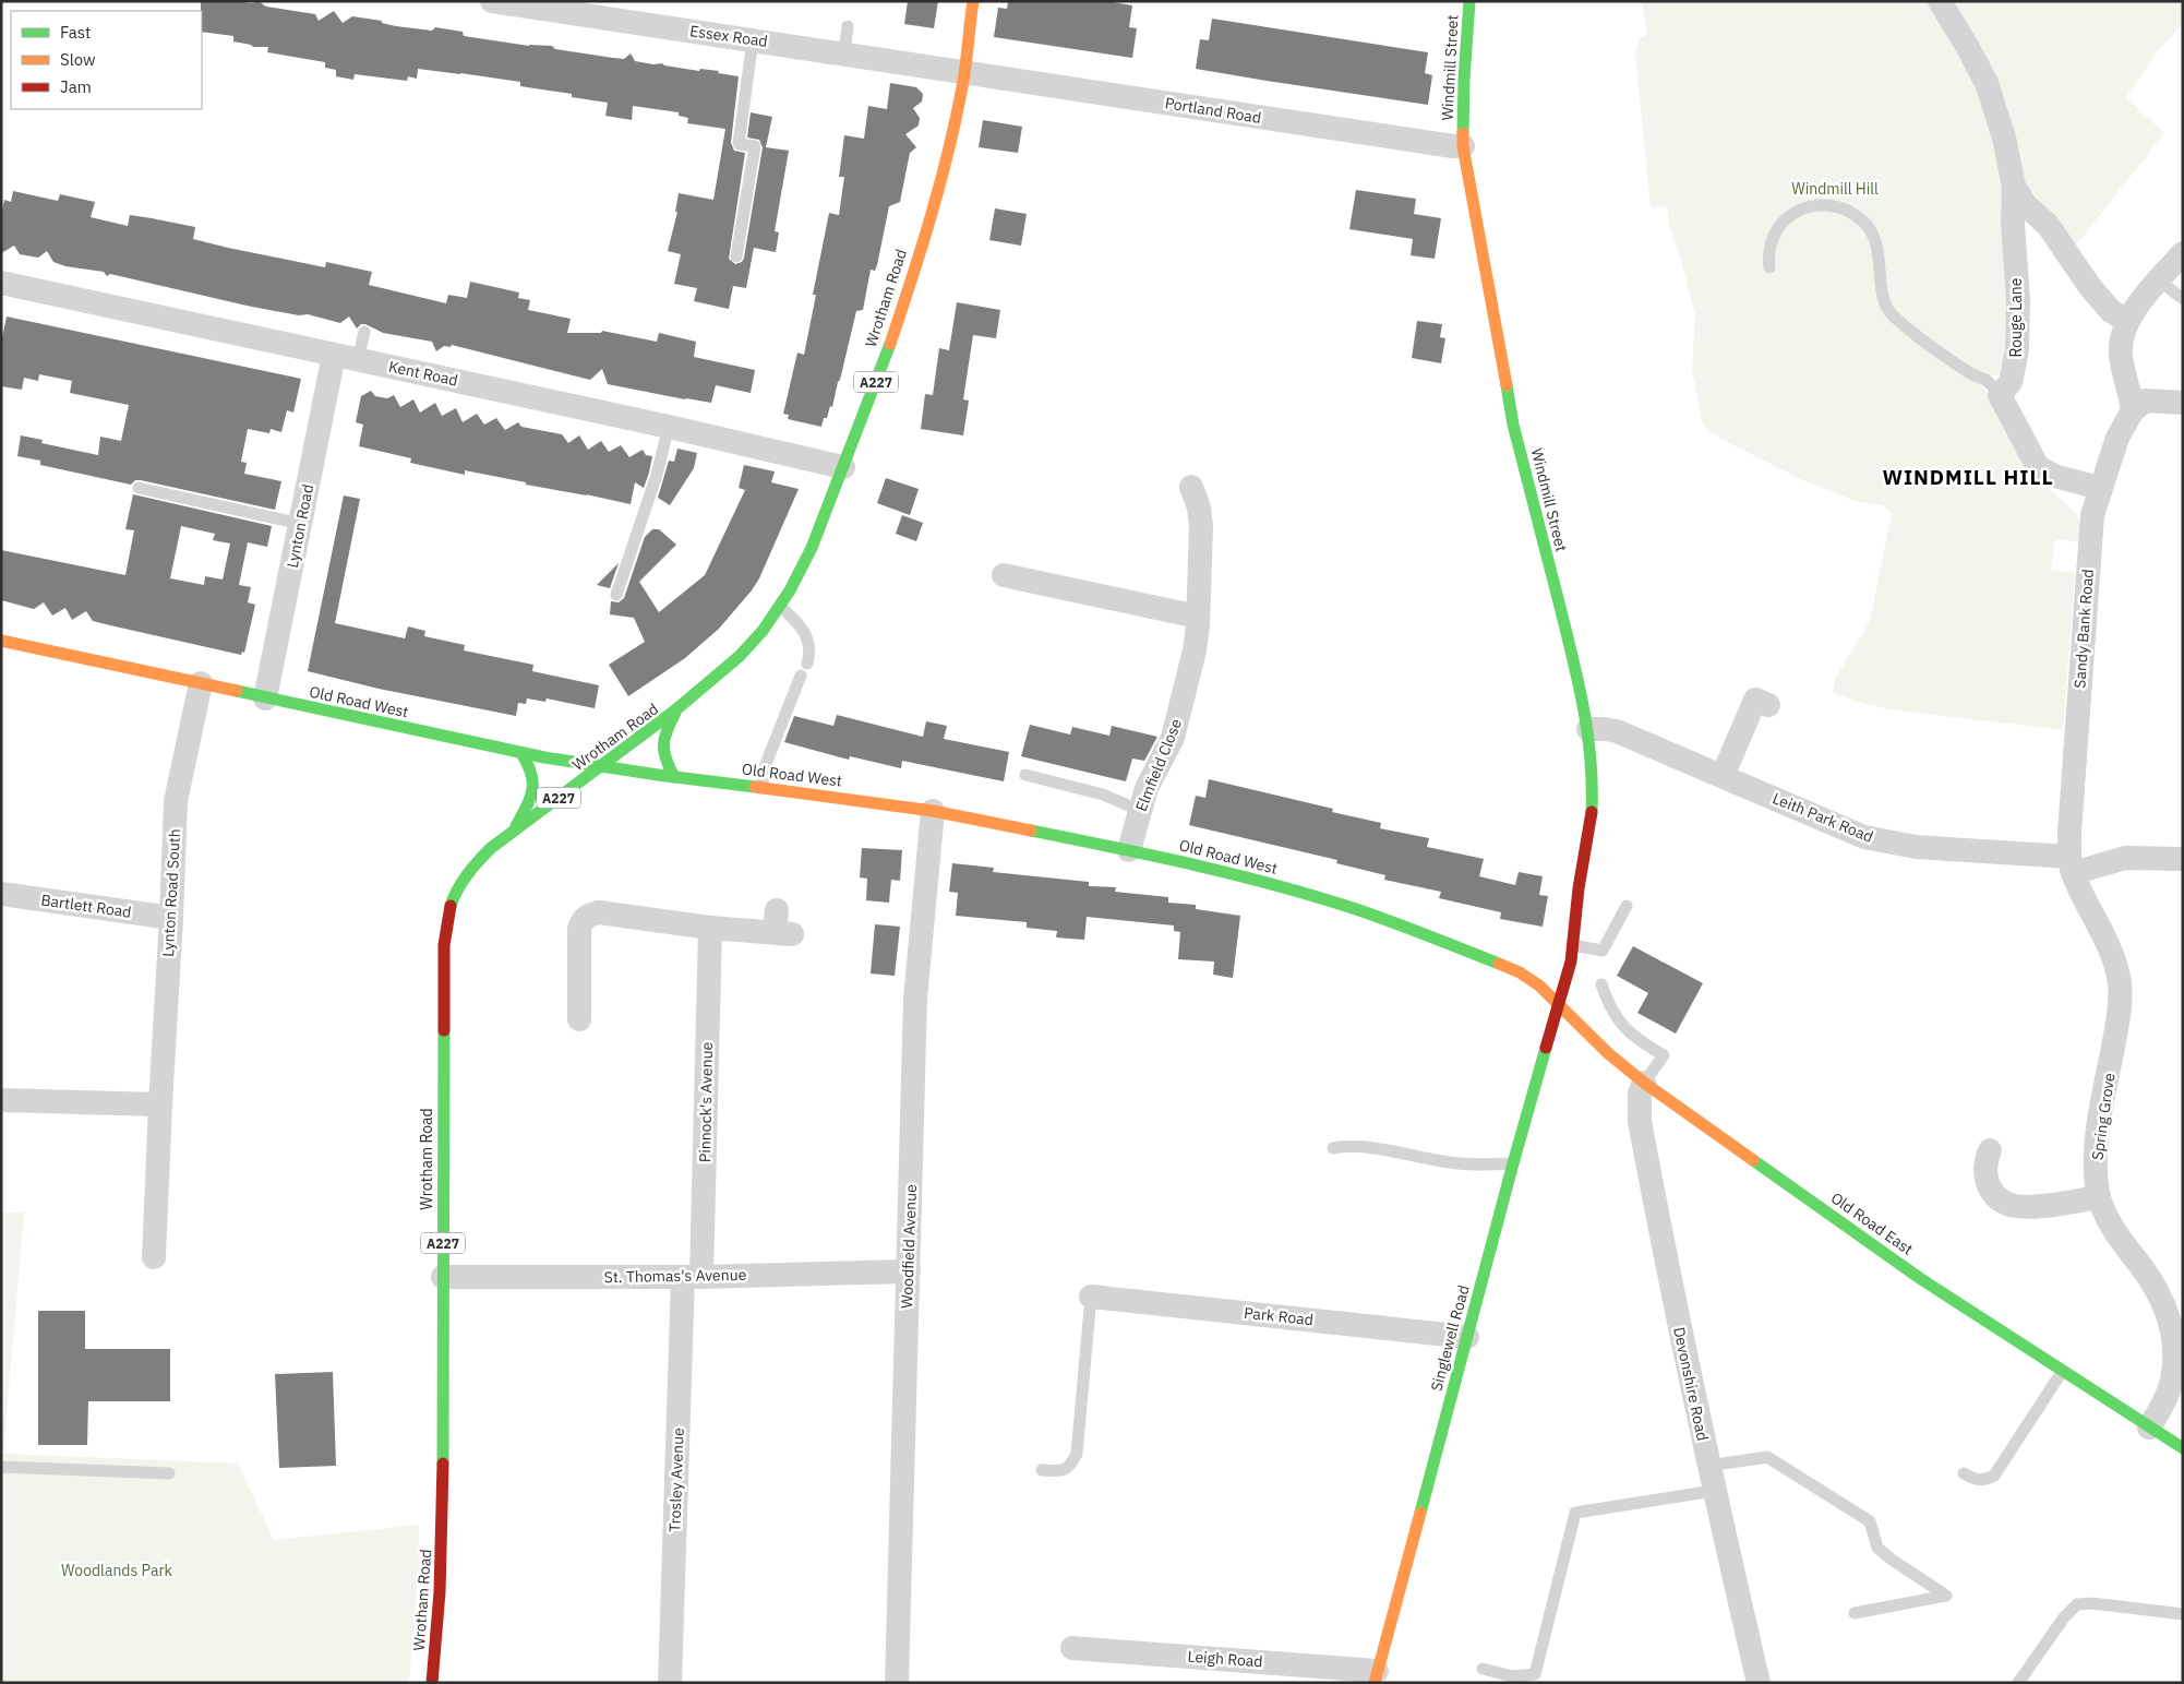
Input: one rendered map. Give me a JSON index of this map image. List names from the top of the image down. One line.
{"streets":{"main road":["Windmill Street","Wrotham Road","A227","Old Road West","Old Road East","Singlewell Road"],"street":["Essex Road","Portland Road","Rouge Lane","Kent Road","Lynton Road","Sandy Bank Road","Elmfield Close","Leith Park Road","Lynton Road South","Bartlett Road","Pinnock's Avenue","Spring Grove","Woodfield Avenue","St. Thomas's Avenue","Park Road","Devonshire Road","Trosley Avenue","Leigh Road"]},"crossings":[["Essex Road","Portland Road"],["Essex Road","Wrotham Road"],["Windmill Street","Portland Road"],["Windmill Street","Old Road West"],["Windmill Street","Leith Park Road"],["Windmill Street","Old Road East"],["Windmill Street","Singlewell Road"],["Portland Road","Wrotham Road"],["Wrotham Road","Kent Road"],["Wrotham Road","A227"],["Wrotham Road","Old Road West"],["Wrotham Road","St. Thomas's Avenue"],["Kent Road","Lynton Road"],["A227","Old Road West"],["Lynton Road","Old Road West"],["Sandy Bank Road","Leith Park Road"],["Sandy Bank Road","Spring Grove"],["Old Road West","Elmfield Close"],["Old Road West","Lynton Road South"],["Old Road West","Old Road East"],["Old Road West","Woodfield Avenue"],["Old Road West","Singlewell Road"],["Leith Park Road","Spring Grove"],["Lynton Road South","Bartlett Road"],["Pinnock's Avenue","St. Thomas's Avenue"],["Pinnock's Avenue","Trosley Avenue"],["Spring Grove","Old Road East"],["Old Road East","Singlewell Road"],["Old Road East","Devonshire Road"],["Woodfield Avenue","St. Thomas's Avenue"],["St. Thomas's Avenue","Trosley Avenue"],["Park Road","Singlewell Road"],["Singlewell Road","Leigh Road"]],"districts":["WINDMILL HILL"],"parks":["Windmill Hill","Woodlands Park"],"legend":["Fast","Slow","Jam"]}
